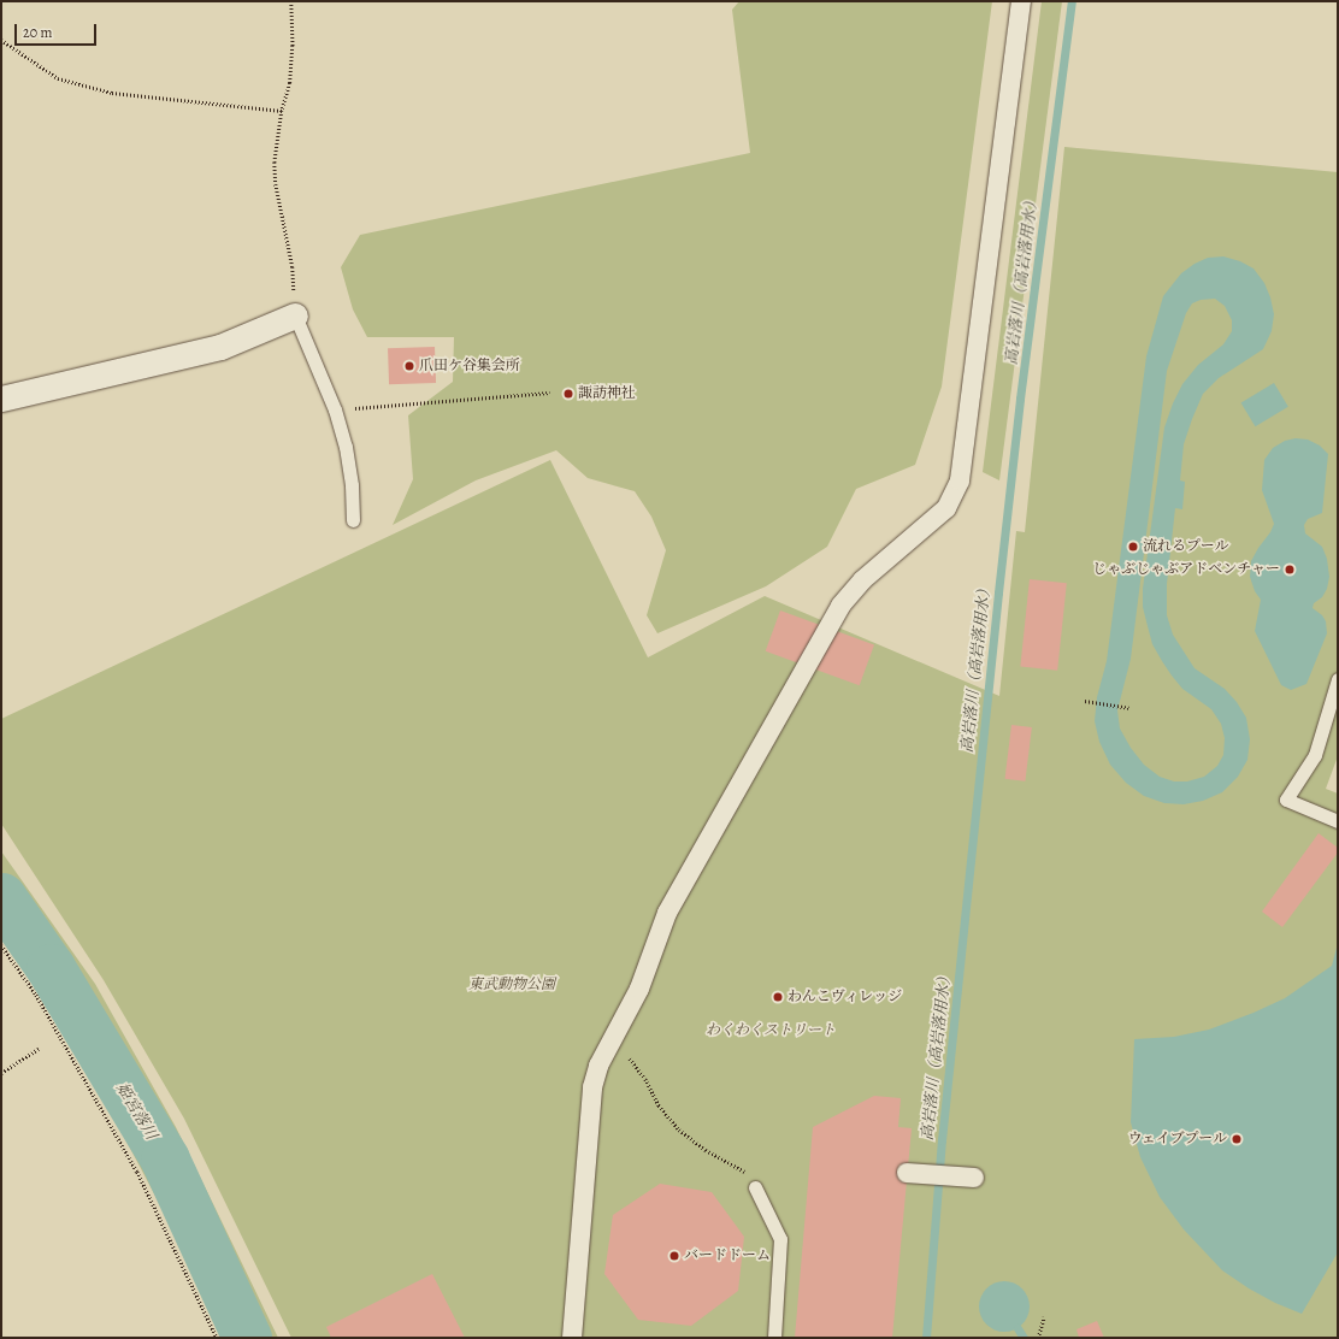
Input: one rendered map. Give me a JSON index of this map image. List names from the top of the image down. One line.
{"water":["高岩落川（高岩落用水）","姫宮落川"],"parks":["東武動物公園","わくわくストリート"],"places":["爪田ケ谷集会所","諏訪神社","流れるプール","じゃぶじゃぶアドベンチャー","わんこヴィレッジ","ウェイブプール","バードドーム"],"scale_bar":"20 m"}
